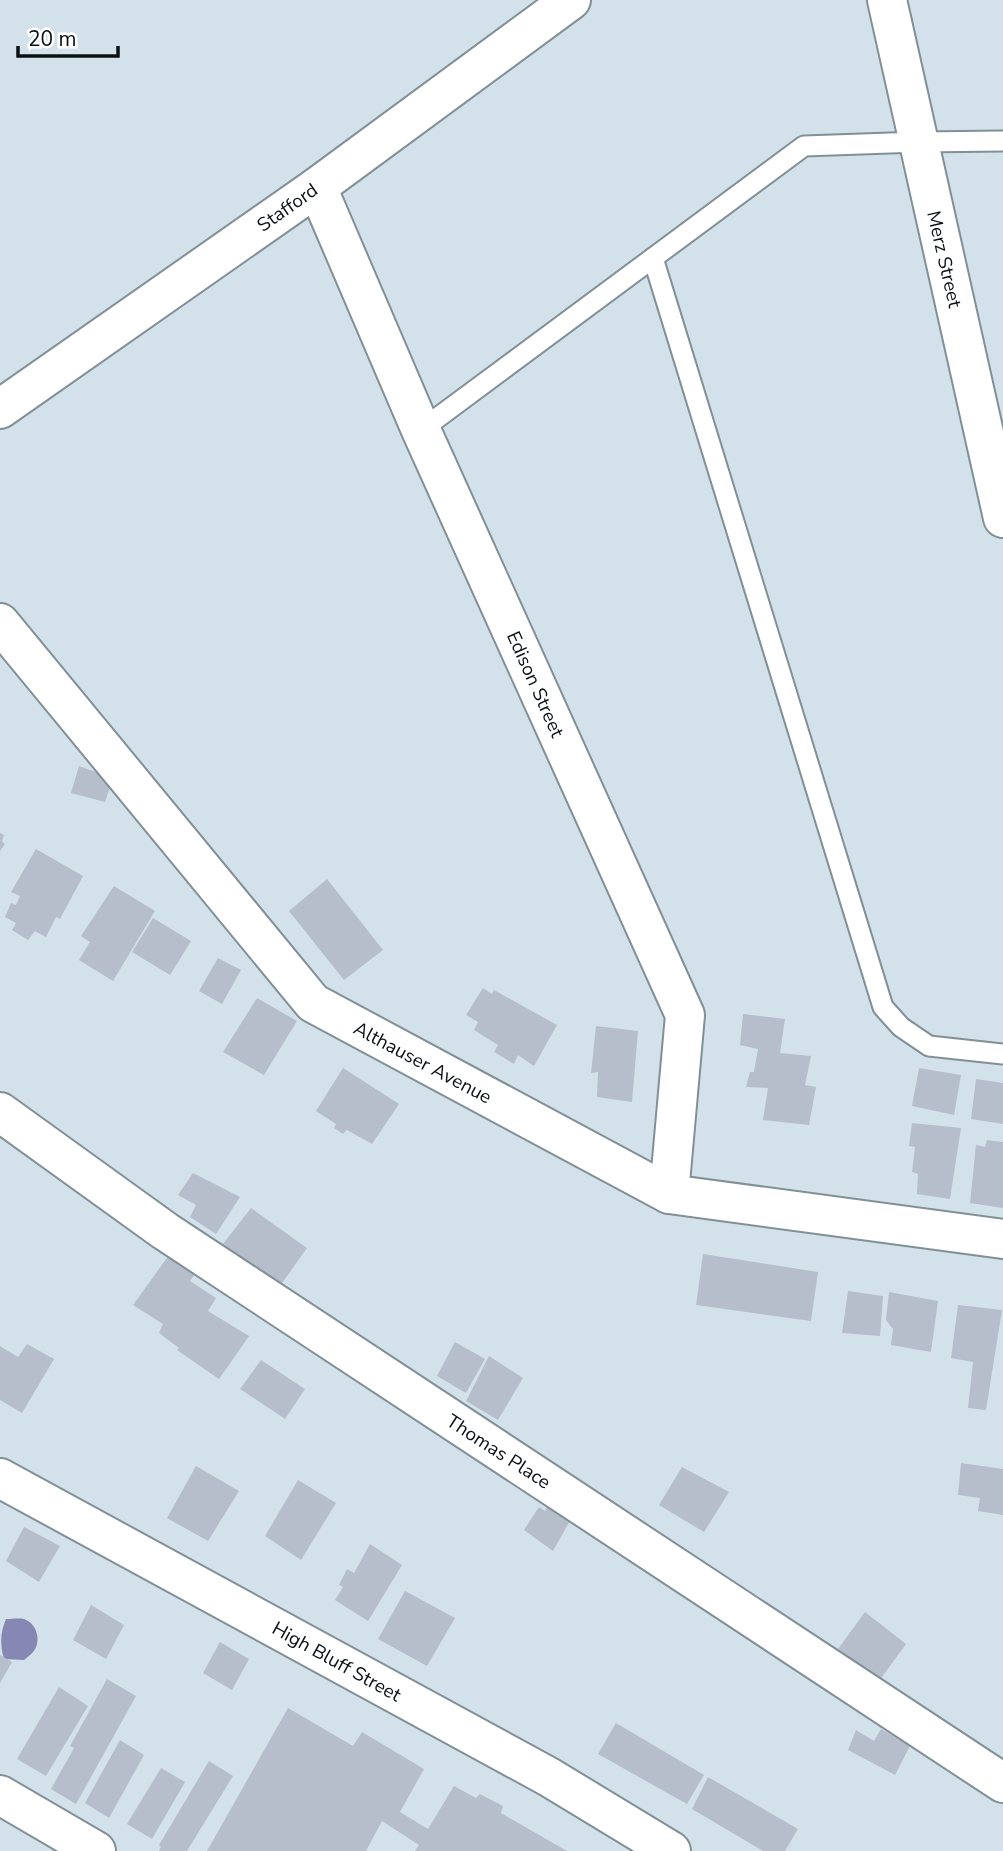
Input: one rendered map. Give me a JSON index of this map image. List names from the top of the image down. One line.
{"streets":{"street":["Stafford","Merz Street","Edison Street","Althauser Avenue","Thomas Place","High Bluff Street"]},"crossings":[["Stafford","Edison Street"],["Edison Street","Althauser Avenue"]],"scale_bar":"20 m"}
